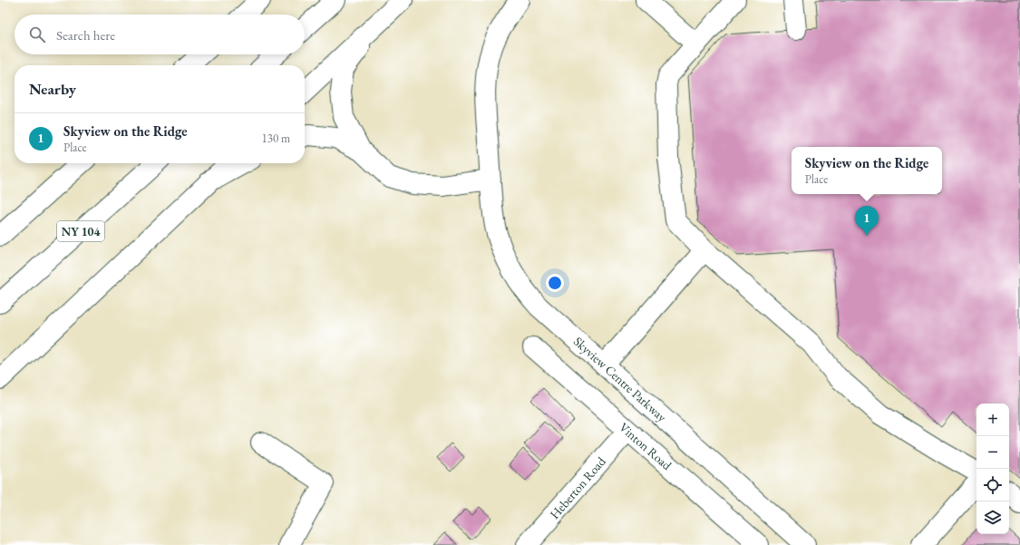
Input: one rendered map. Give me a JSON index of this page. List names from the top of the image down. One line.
{"streets":{"main road":["NY 104","Skyview Centre Parkway","Vinton Road","Heberton Road"]},"crossings":[["Vinton Road","Heberton Road"]],"page":{"search":"Search here","heading":"Nearby","list":[{"mark":"1","name":"Skyview on the Ridge","note":"Place","value":"130 m"}],"popup":["Skyview on the Ridge","Place"],"pins":"1","map_buttons":["+","−"]}}
